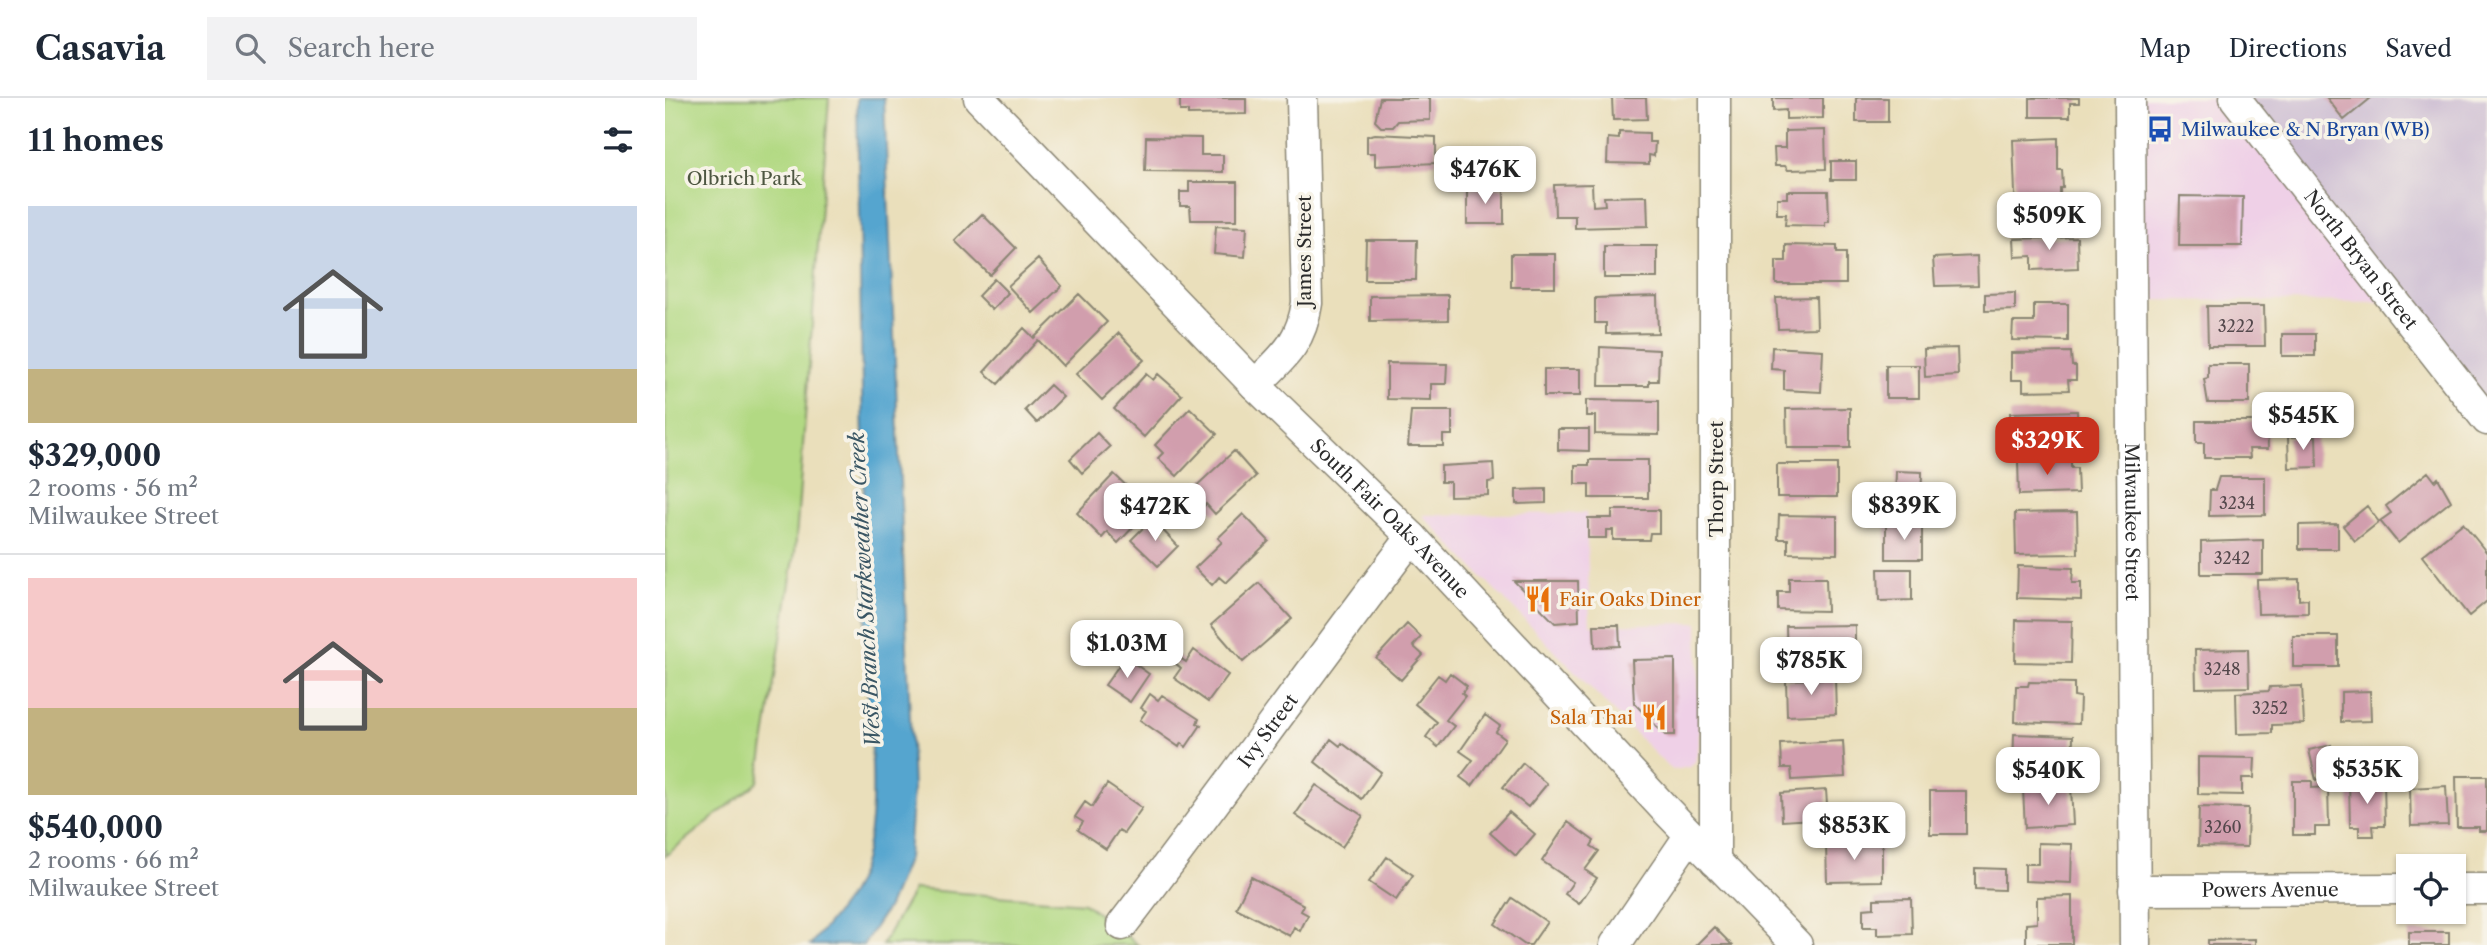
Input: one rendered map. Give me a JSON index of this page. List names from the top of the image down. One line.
{"streets":{"street":["James Street","North Bryan Street","Thorp Street","South Fair Oaks Avenue","Milwaukee Street","Ivy Street","Powers Avenue"]},"crossings":[["James Street","South Fair Oaks Avenue"],["Thorp Street","South Fair Oaks Avenue"],["South Fair Oaks Avenue","Ivy Street"],["Milwaukee Street","Powers Avenue"]],"water":["West Branch Starkweather Creek"],"parks":["Olbrich Park"],"places":{"bus stop":["Milwaukee & N Bryan (WB)"],"restaurant":["Fair Oaks Diner","Sala Thai"]},"house_numbers":["3222","3234","3242","3248","3252","3260"],"page":{"header":"Casavia","search":"Search here","nav":["Map","Directions","Saved"],"heading":"11 homes","price":["$476K","$509K","$545K","$329K","$839K","$472K","$1.03M","$785K","$535K","$540K","$853K"],"list":[{"name":"$329,000","note":"2 rooms · 56 m² · Milwaukee Street"},{"name":"$540,000","note":"2 rooms · 66 m² · Milwaukee Street"}]}}
